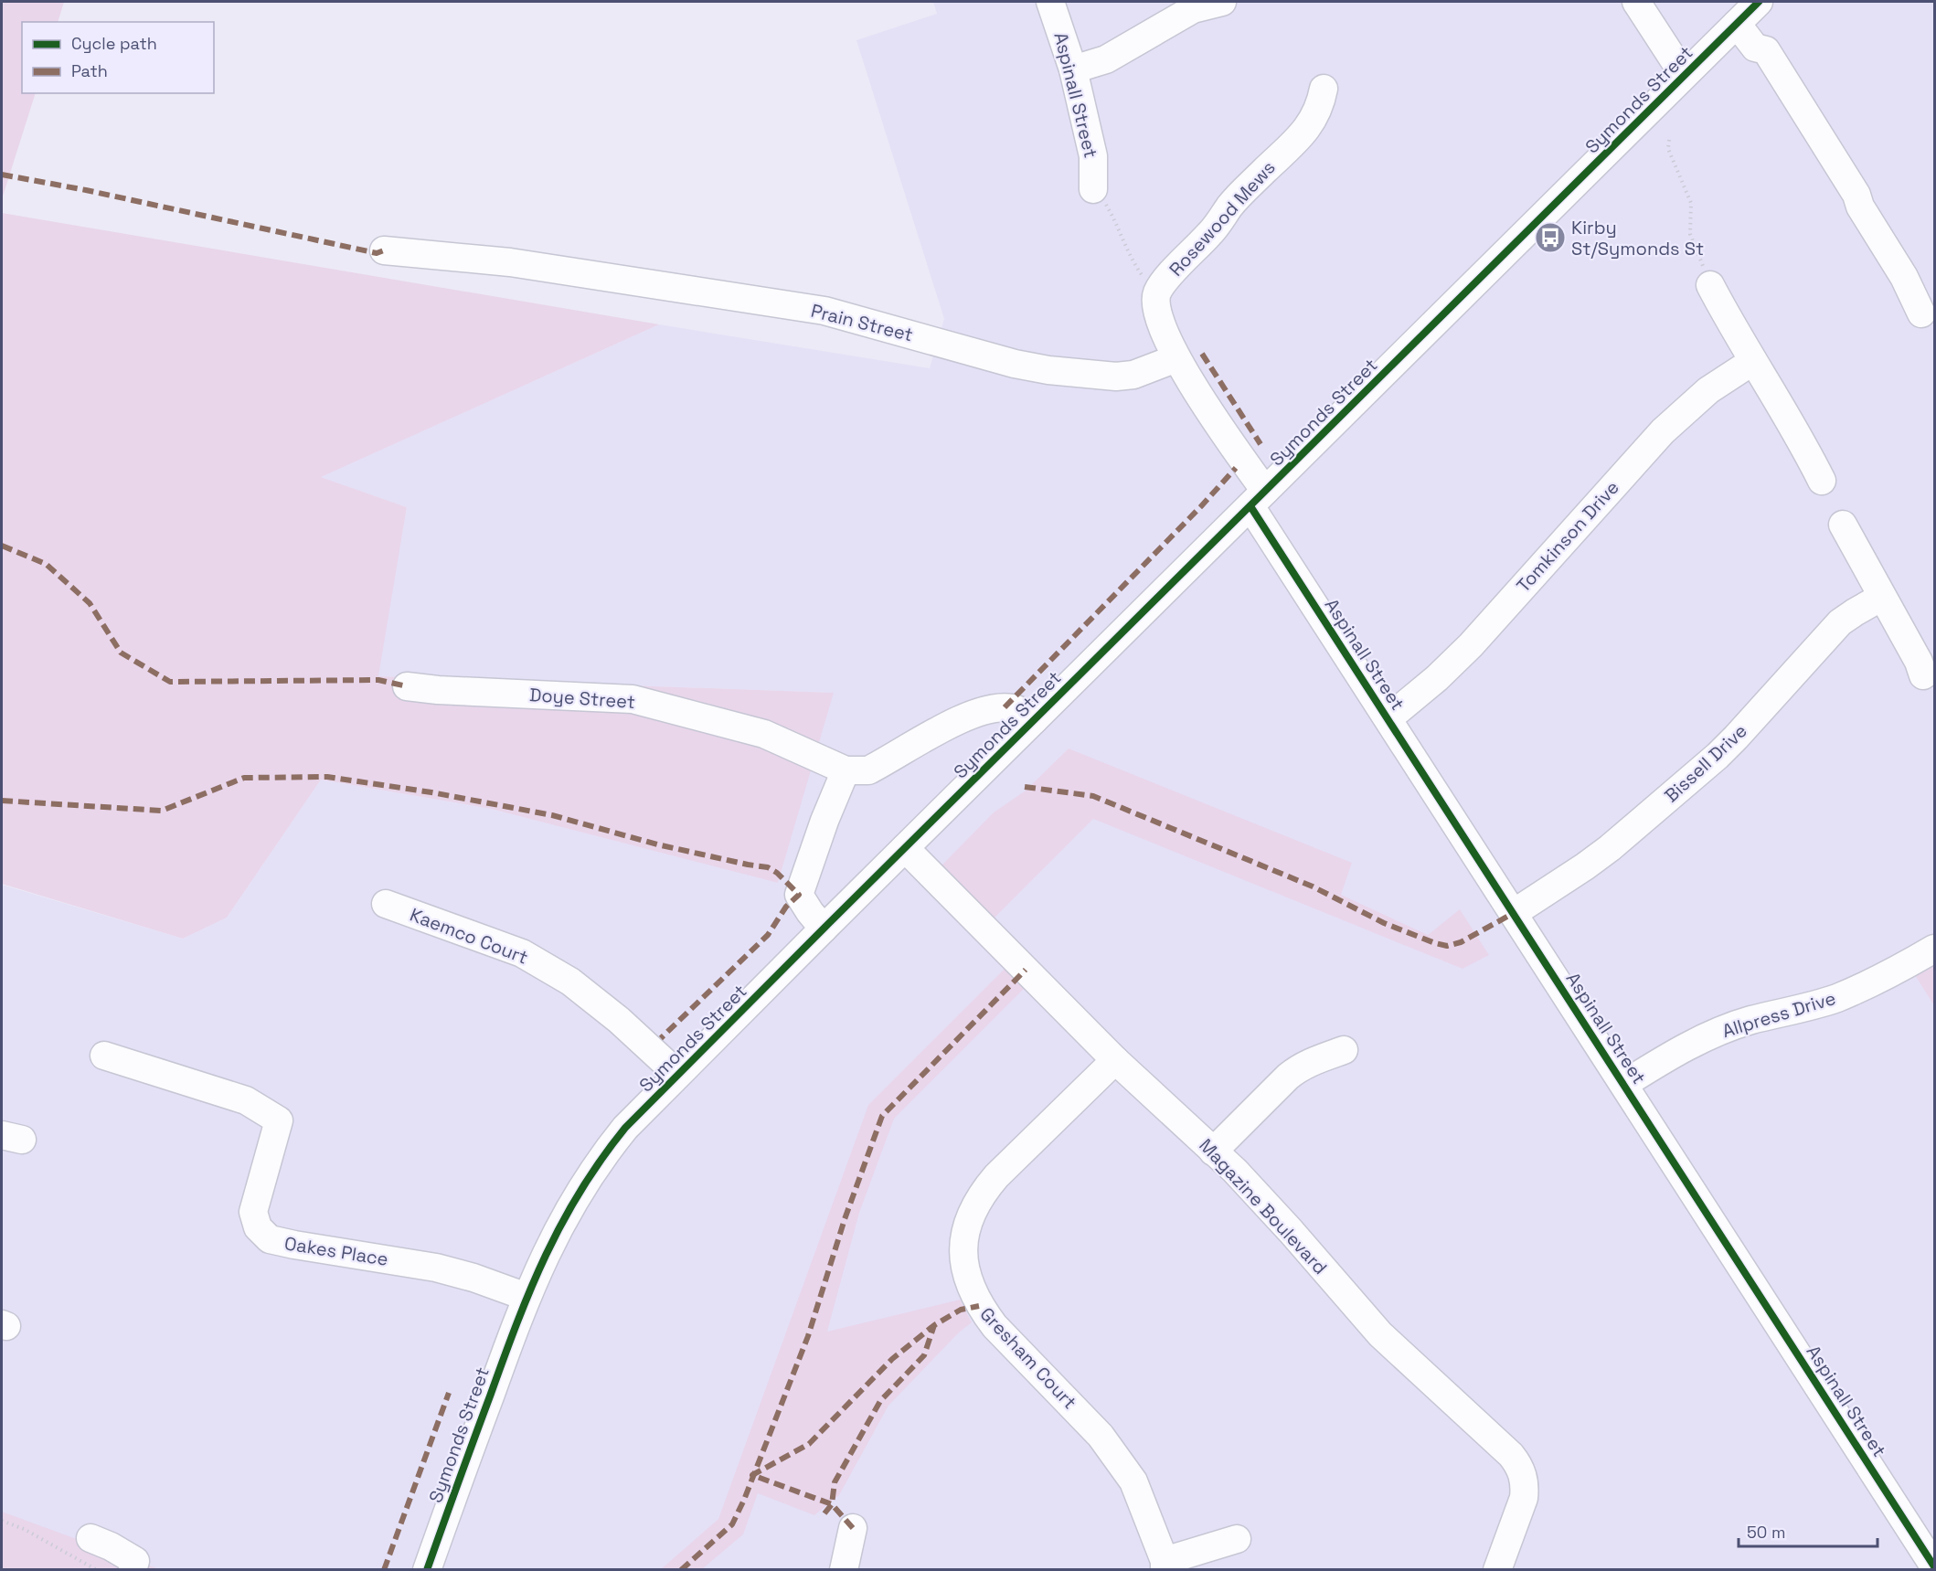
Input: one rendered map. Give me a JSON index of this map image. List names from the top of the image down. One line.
{"streets":{"street":["Aspinall Street","Symonds Street","Rosewood Mews","Prain Street","Tomkinson Drive","Doye Street","Bissell Drive","Kaemco Court","Allpress Drive","Magazine Boulevard","Oakes Place","Gresham Court"]},"crossings":[["Aspinall Street","Symonds Street"],["Aspinall Street","Tomkinson Drive"],["Aspinall Street","Bissell Drive"],["Aspinall Street","Allpress Drive"],["Symonds Street","Doye Street"],["Symonds Street","Kaemco Court"],["Symonds Street","Magazine Boulevard"],["Symonds Street","Oakes Place"],["Rosewood Mews","Prain Street"],["Magazine Boulevard","Gresham Court"]],"places":{"bus stop":["Kirby St/Symonds St"]},"legend":["Cycle path","Path"],"scale_bar":"50 m"}
